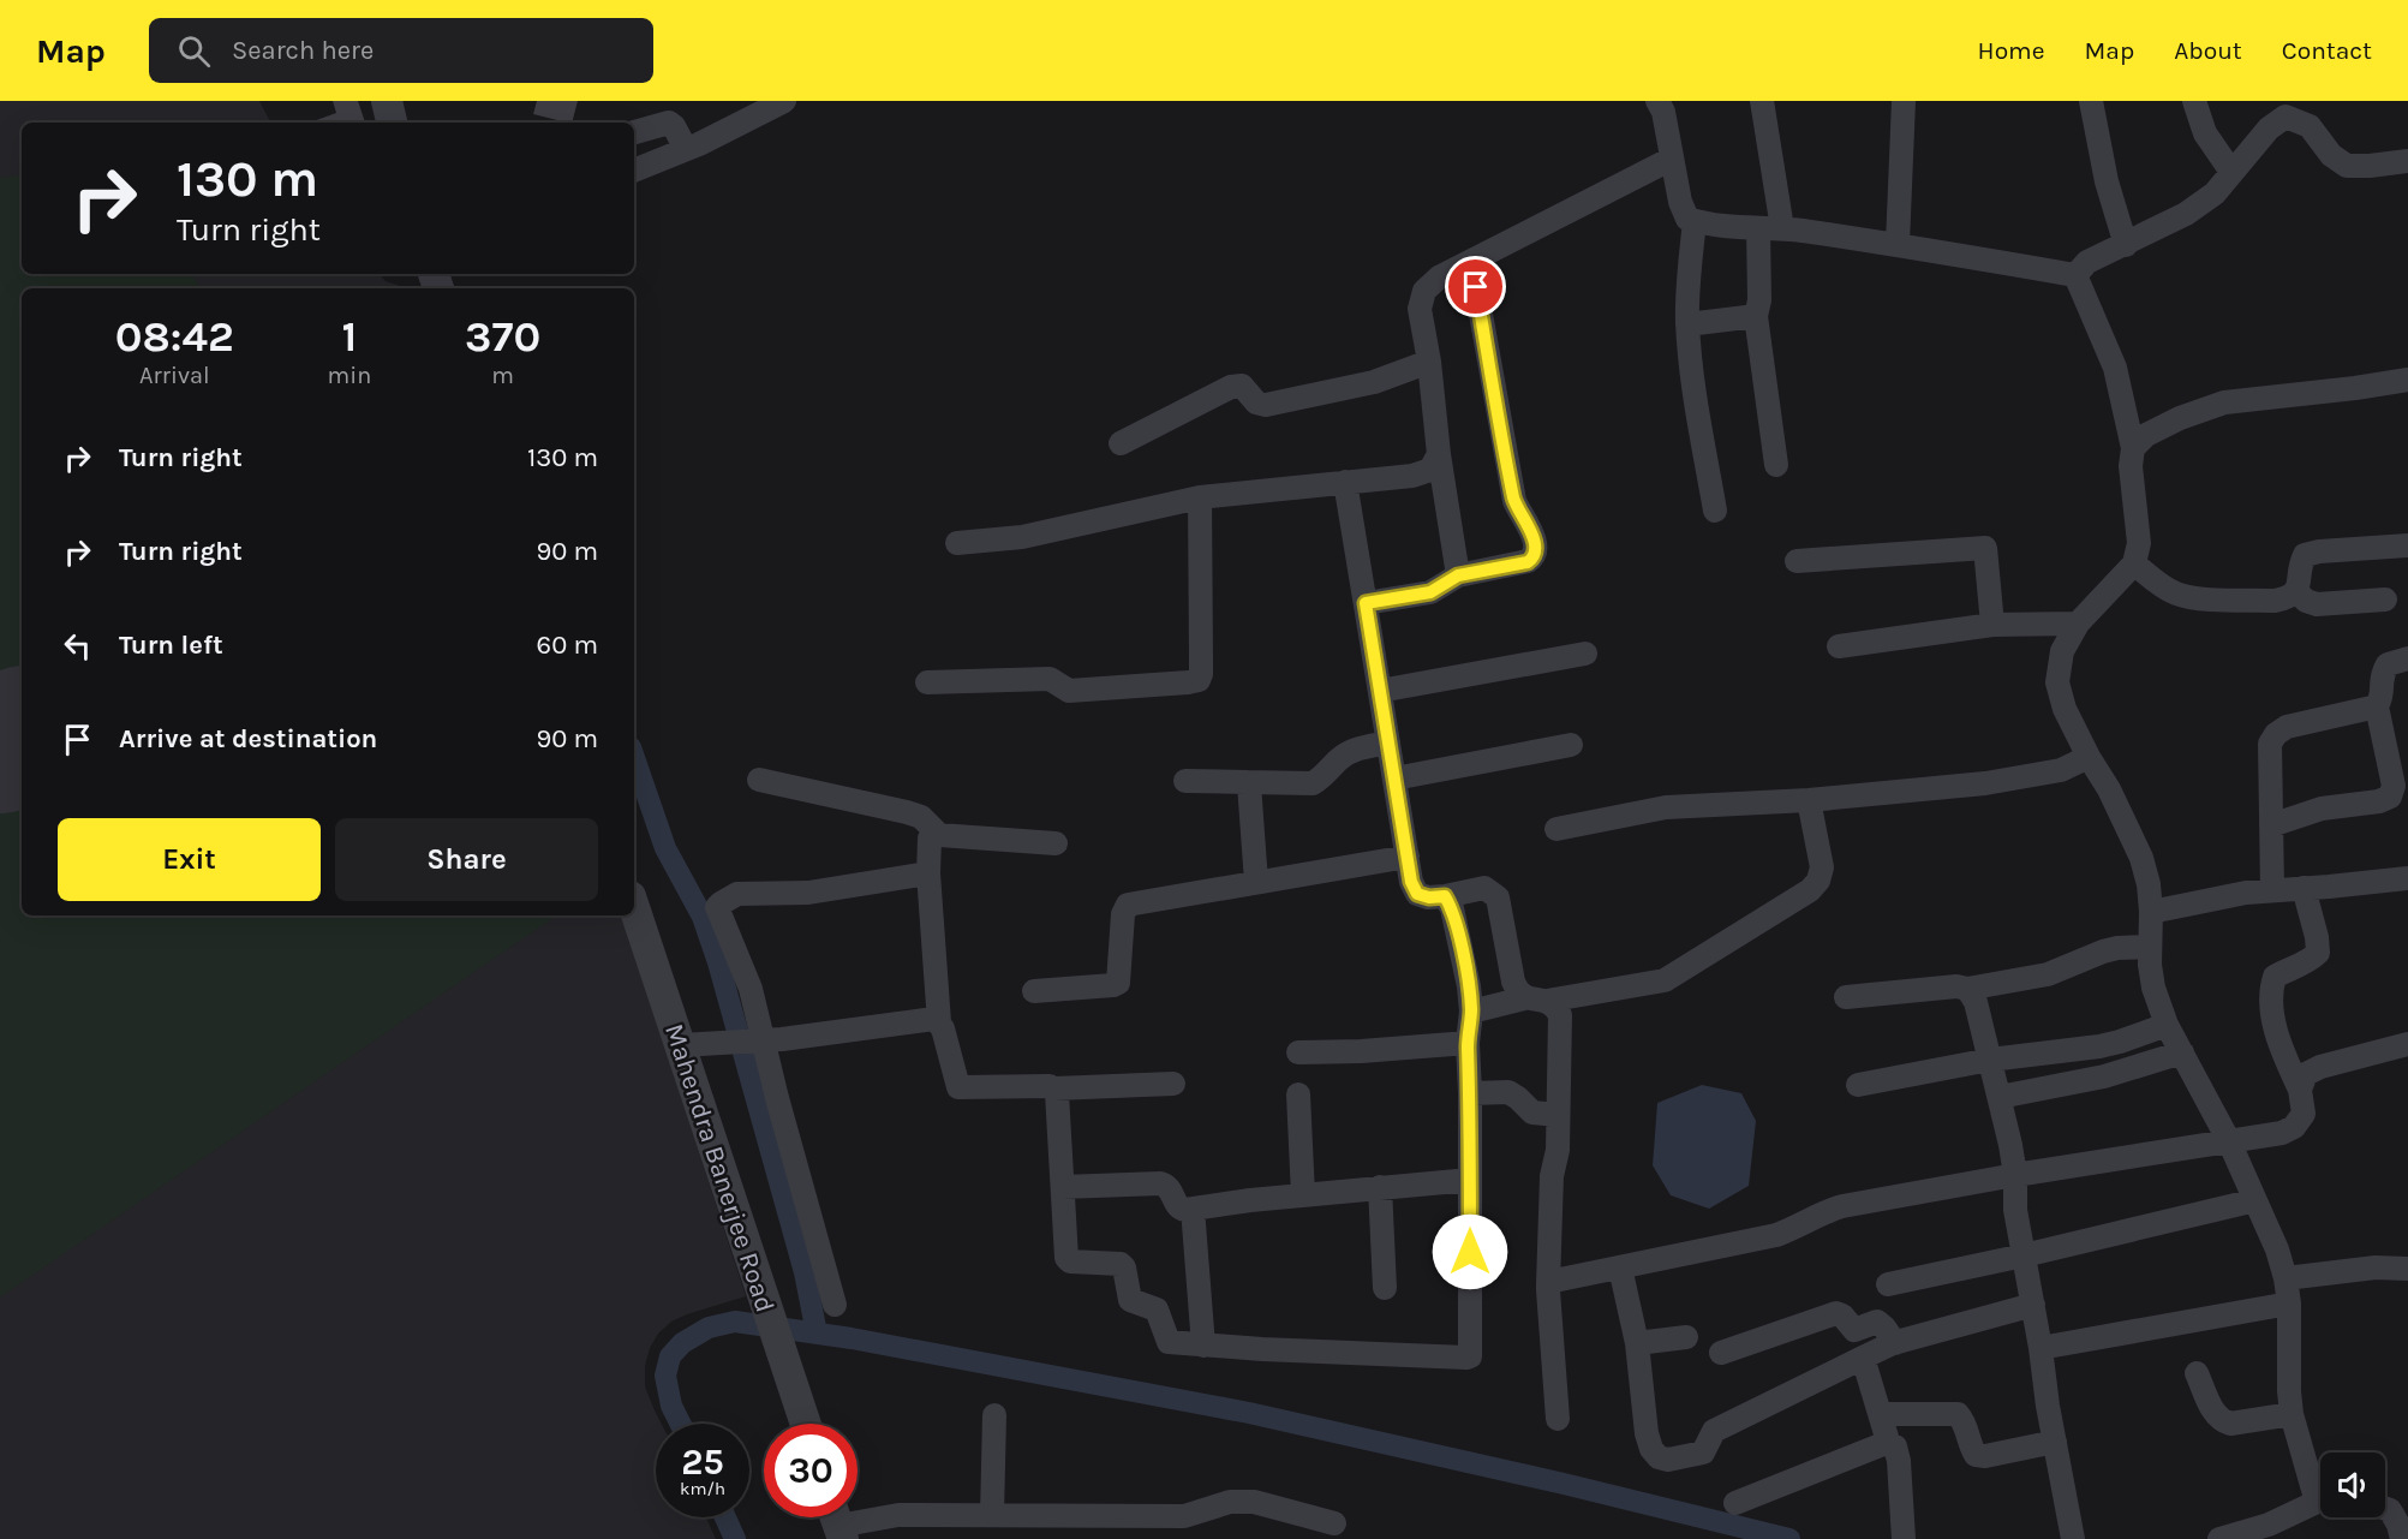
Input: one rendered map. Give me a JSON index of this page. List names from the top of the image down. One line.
{"streets":{"street":["Mahendra Banerjee Road"]},"page":{"header":"Map","search":"Search here","nav":["Home","Map","About","Contact"],"turn":["130 m","Turn right"],"eta":["08:42","Arrival","1","min","370","m"],"list":[{"name":"Turn right","value":"130 m"},{"name":"Turn right","value":"90 m"},{"name":"Turn left","value":"60 m"},{"name":"Arrive at destination","value":"90 m"}],"buttons":["Exit","Share"],"speed":"25 km/h","limit":"30"}}
